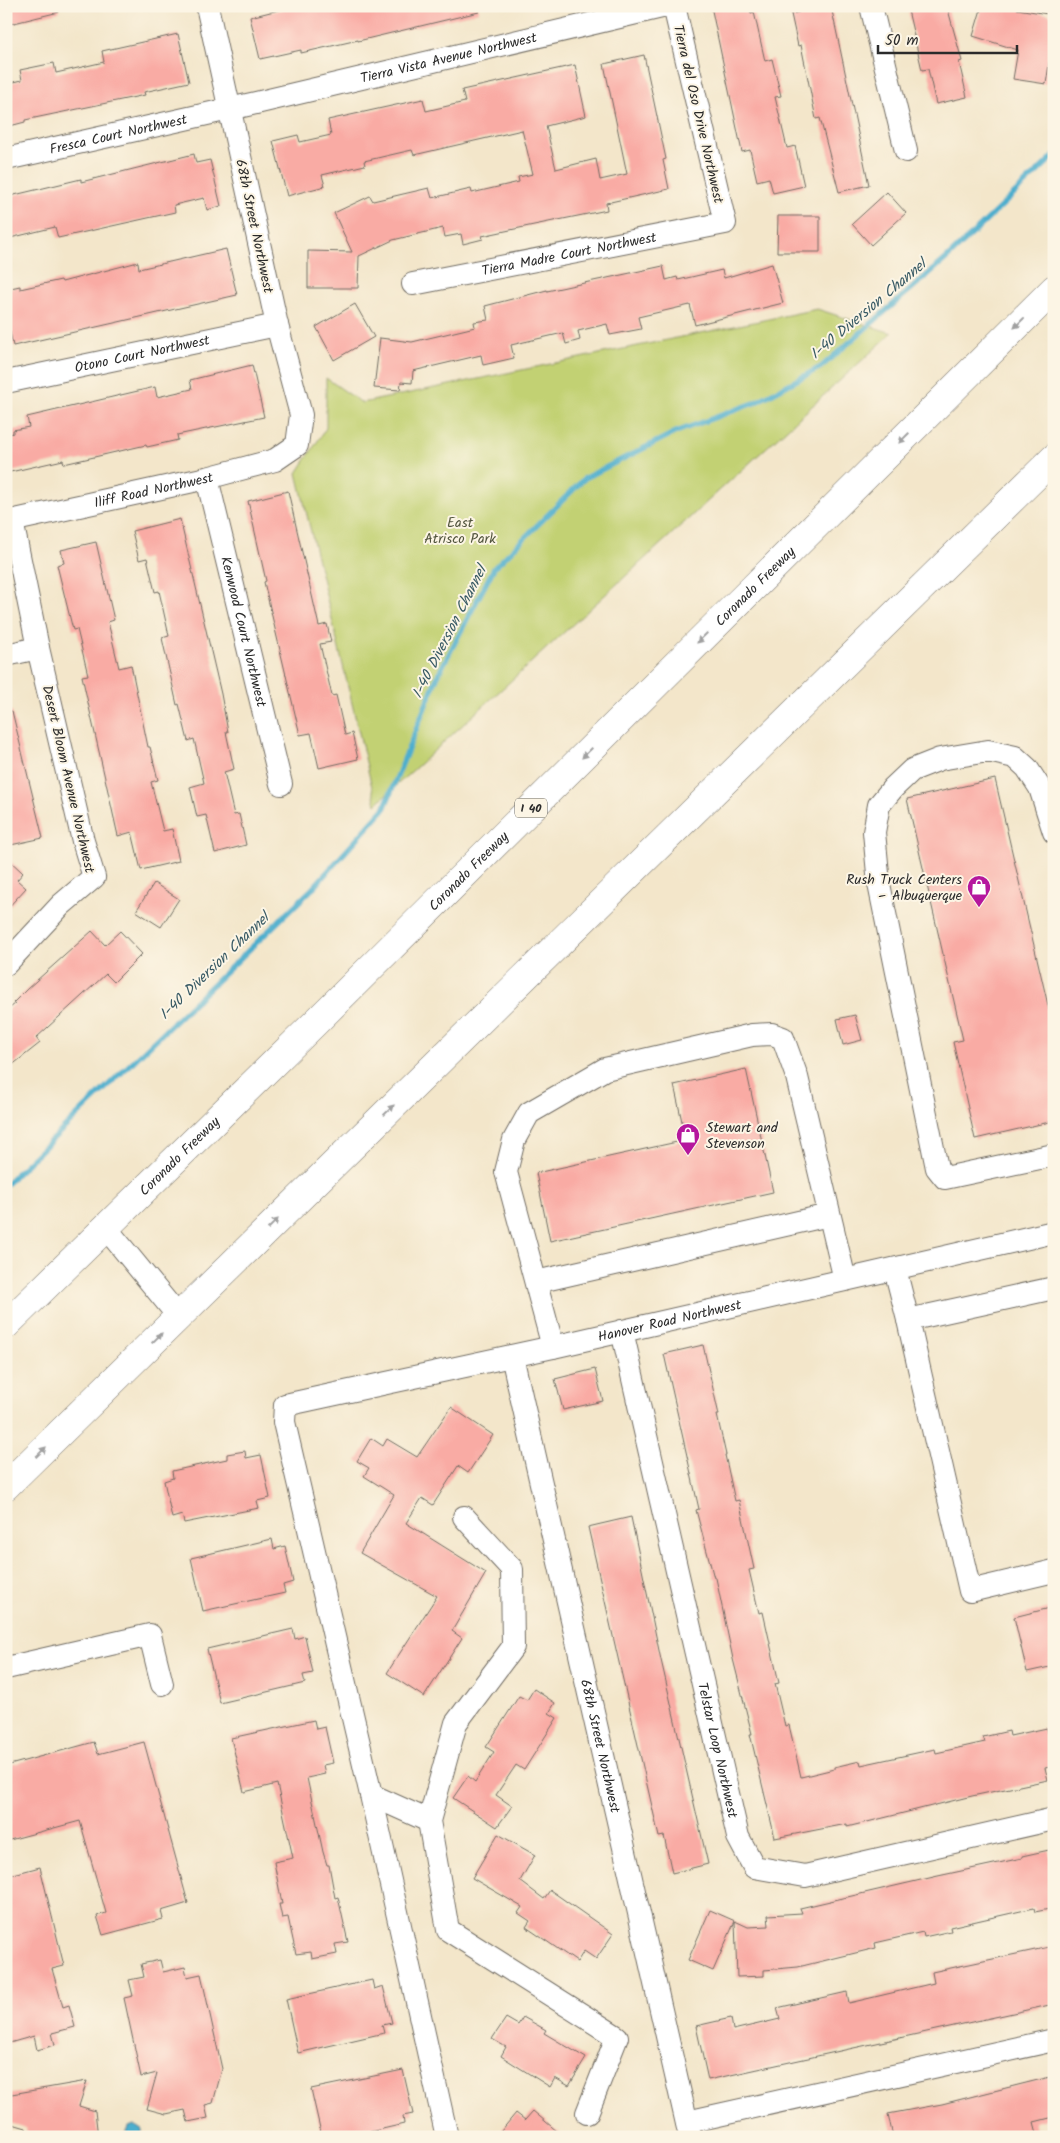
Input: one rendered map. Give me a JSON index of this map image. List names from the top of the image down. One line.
{"streets":{"highway":["Coronado Freeway","I 40"],"street":["Tierra Vista Avenue Northwest","Tierra del Oso Drive Northwest","Fresca Court Northwest","68th Street Northwest","Tierra Madre Court Northwest","Otono Court Northwest","Iliff Road Northwest","Kenwood Court Northwest","Desert Bloom Avenue Northwest","Hanover Road Northwest","Telstar Loop Northwest"]},"crossings":[["Tierra Vista Avenue Northwest","Fresca Court Northwest"],["Tierra Vista Avenue Northwest","68th Street Northwest"],["Tierra del Oso Drive Northwest","Tierra Madre Court Northwest"],["Fresca Court Northwest","68th Street Northwest"],["68th Street Northwest","Otono Court Northwest"],["68th Street Northwest","Iliff Road Northwest"],["68th Street Northwest","Hanover Road Northwest"],["Iliff Road Northwest","Kenwood Court Northwest"],["Hanover Road Northwest","Telstar Loop Northwest"]],"water":["I-40 Diversion Channel"],"parks":["East Atrisco Park"],"places":{"shop":["Rush Truck Centers – Albuquerque","Stewart and Stevenson"]},"scale_bar":"50 m"}
